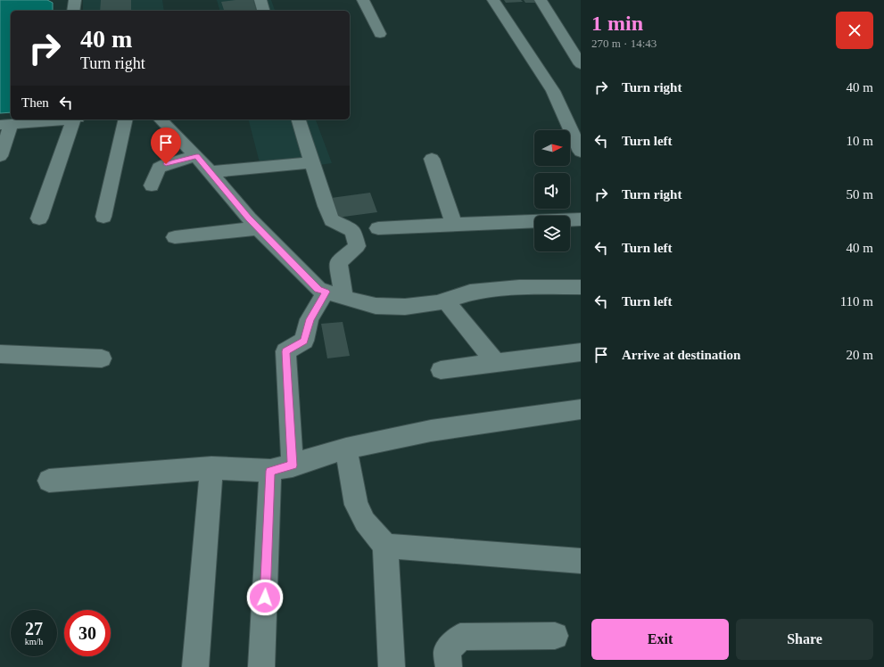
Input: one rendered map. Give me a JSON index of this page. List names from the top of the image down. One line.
{"north":"right","page":{"heading":["1 min","270 m · 14:43"],"turn":["40 m","Turn right"],"list":[{"name":"Turn right","value":"40 m"},{"name":"Turn left","value":"10 m"},{"name":"Turn right","value":"50 m"},{"name":"Turn left","value":"40 m"},{"name":"Turn left","value":"110 m"},{"name":"Arrive at destination","value":"20 m"}],"then":"Then","speed":"27 km/h","limit":"30","buttons":["Exit","Share"]}}
